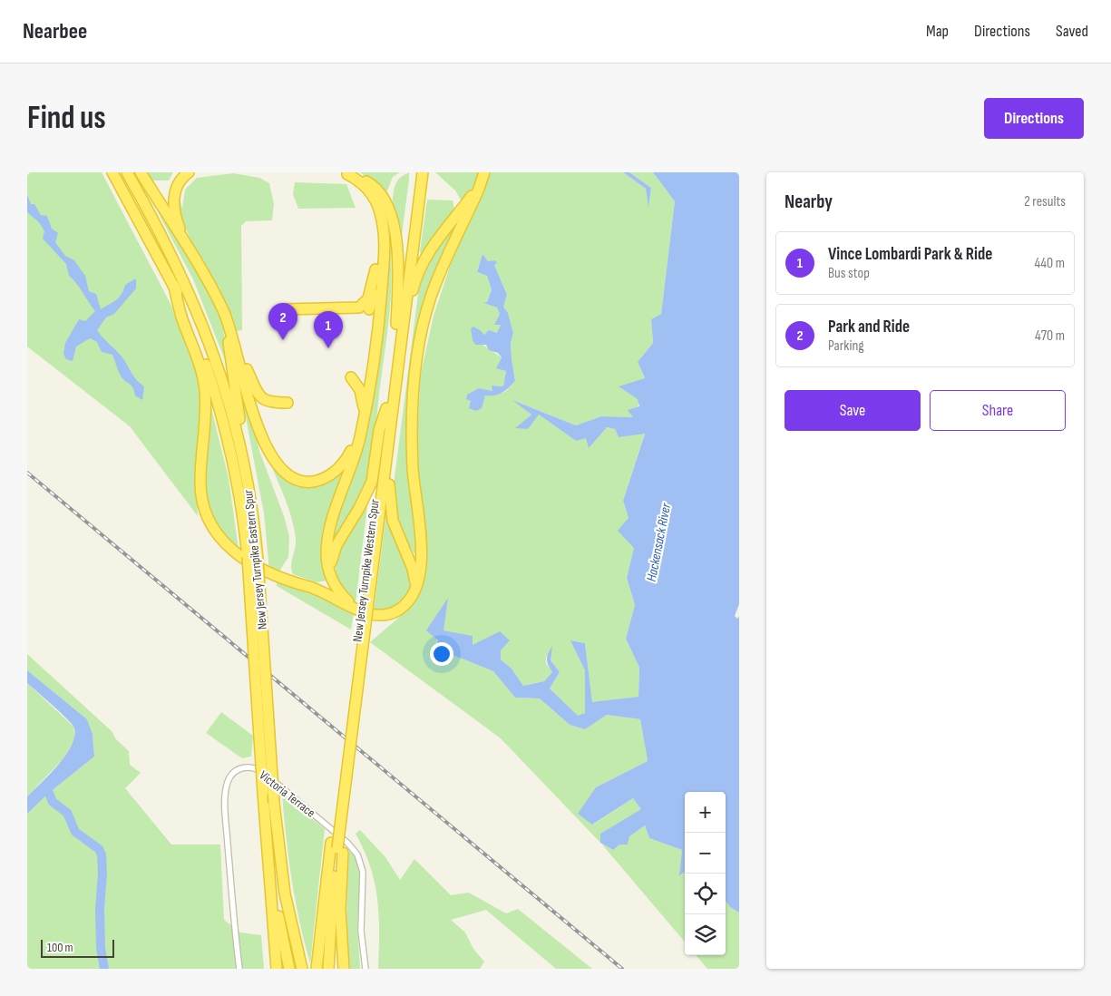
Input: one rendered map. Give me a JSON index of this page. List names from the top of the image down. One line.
{"streets":{"highway":["New Jersey Turnpike Eastern Spur","New Jersey Turnpike Western Spur"],"street":["Victoria Terrace"]},"water":["Hackensack River"],"scale_bar":"100 m","page":{"header":"Nearbee","nav":["Map","Directions","Saved"],"buttons":["Directions",["Save","Share"]],"title":"Find us","heading":["Nearby","2 results"],"list":[{"mark":"1","name":"Vince Lombardi Park & Ride","note":"Bus stop","value":"440 m"},{"mark":"2","name":"Park and Ride","note":"Parking","value":"470 m"}],"pins":["2","1"],"map_buttons":["+","−"],"scale":"100 m"}}
